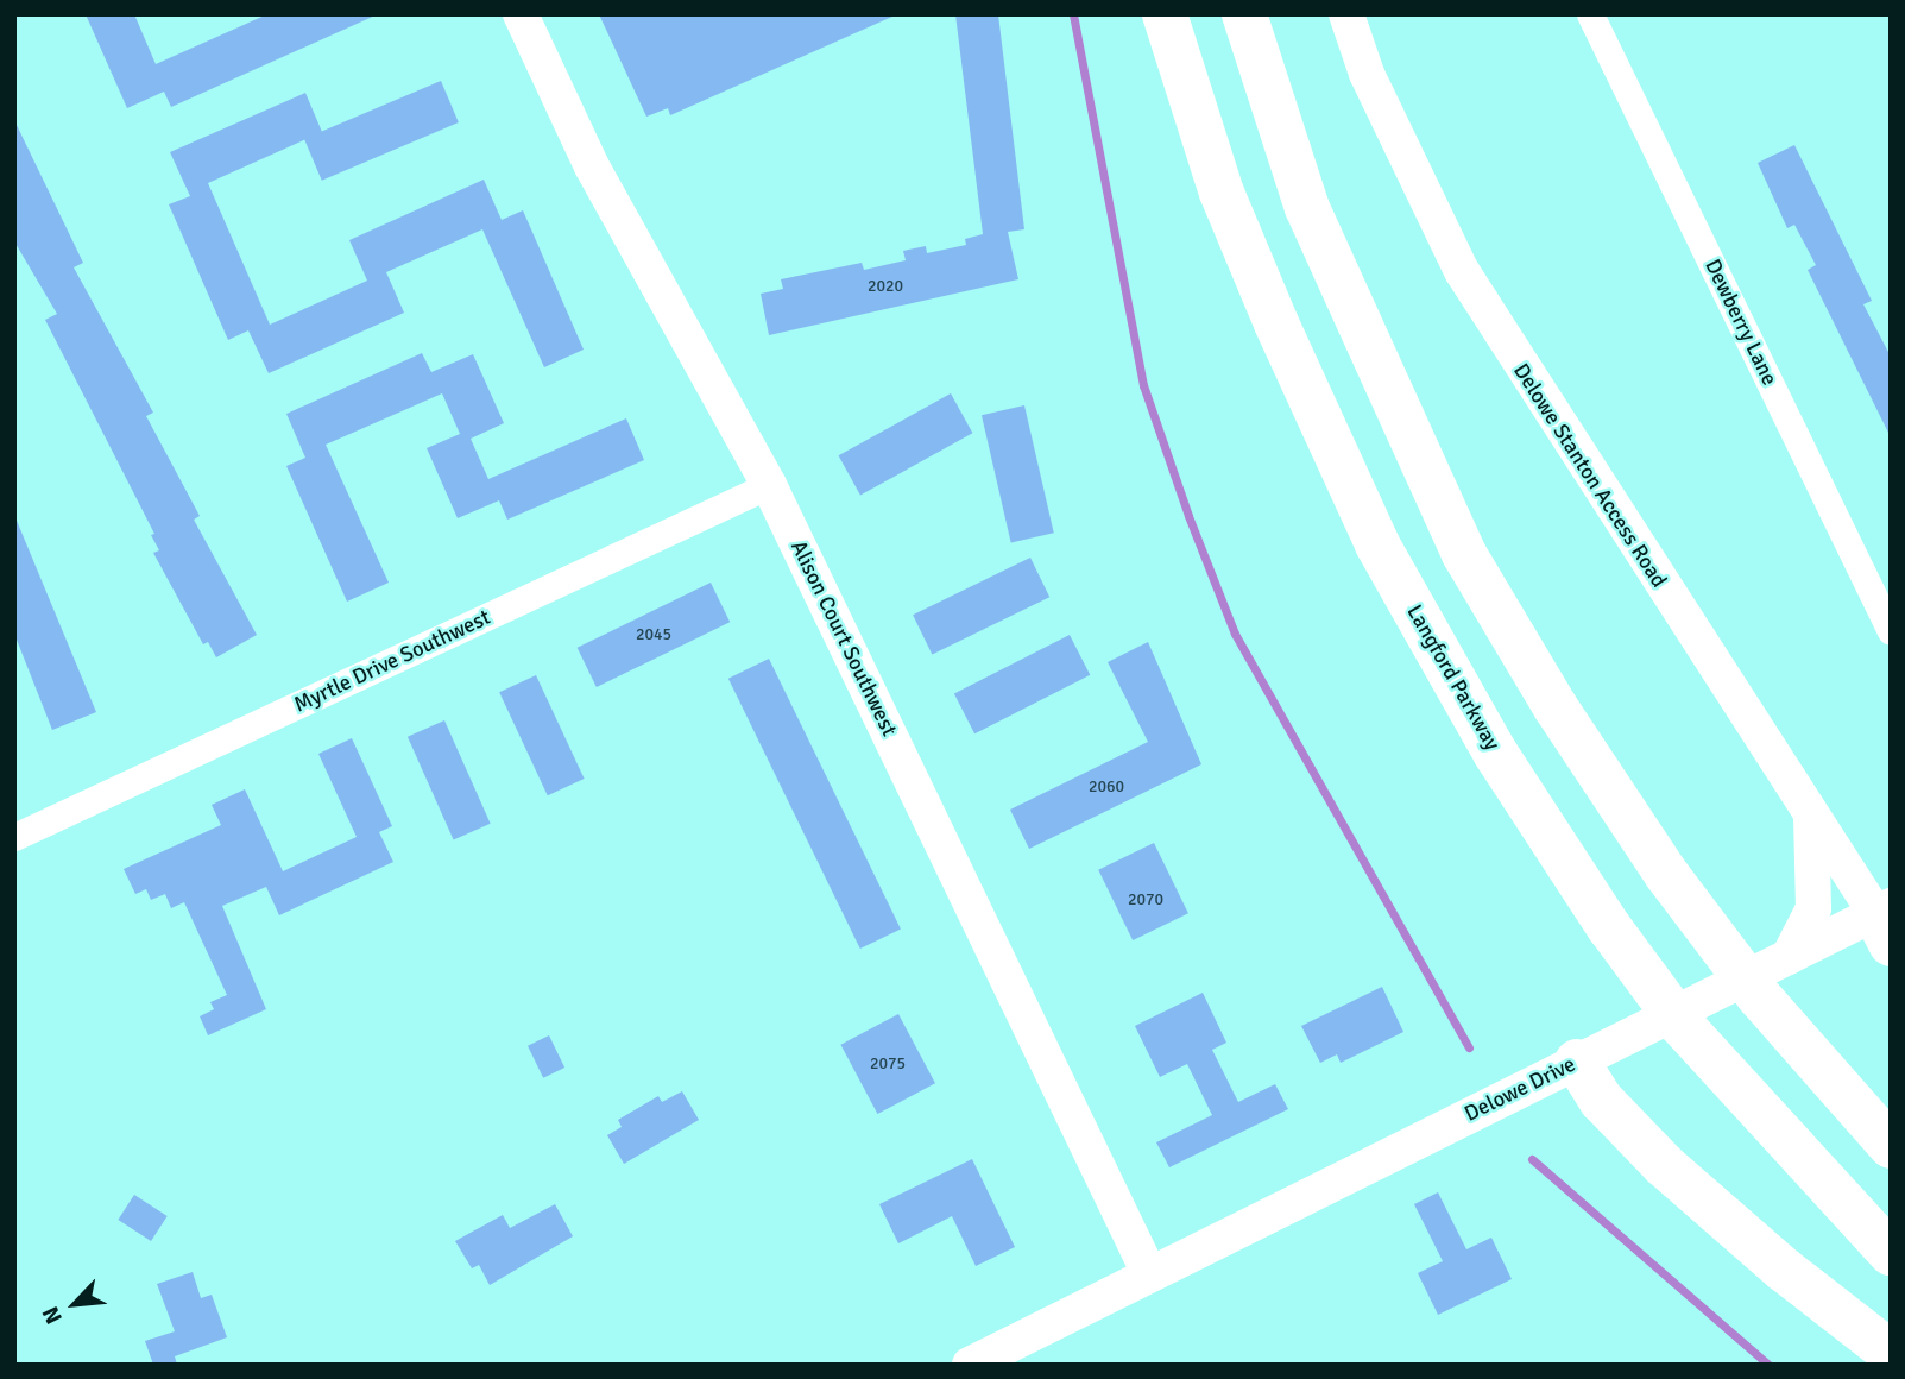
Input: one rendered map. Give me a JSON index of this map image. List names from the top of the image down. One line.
{"streets":{"highway":["Langford Parkway"],"street":["Dewberry Lane","Delowe Stanton Access Road","Alison Court Southwest","Myrtle Drive Southwest","Delowe Drive"]},"crossings":[["Delowe Stanton Access Road","Delowe Drive"],["Alison Court Southwest","Myrtle Drive Southwest"],["Alison Court Southwest","Delowe Drive"]],"house_numbers":["2020","2045","2060","2070","2075"],"north":"bottom left"}
